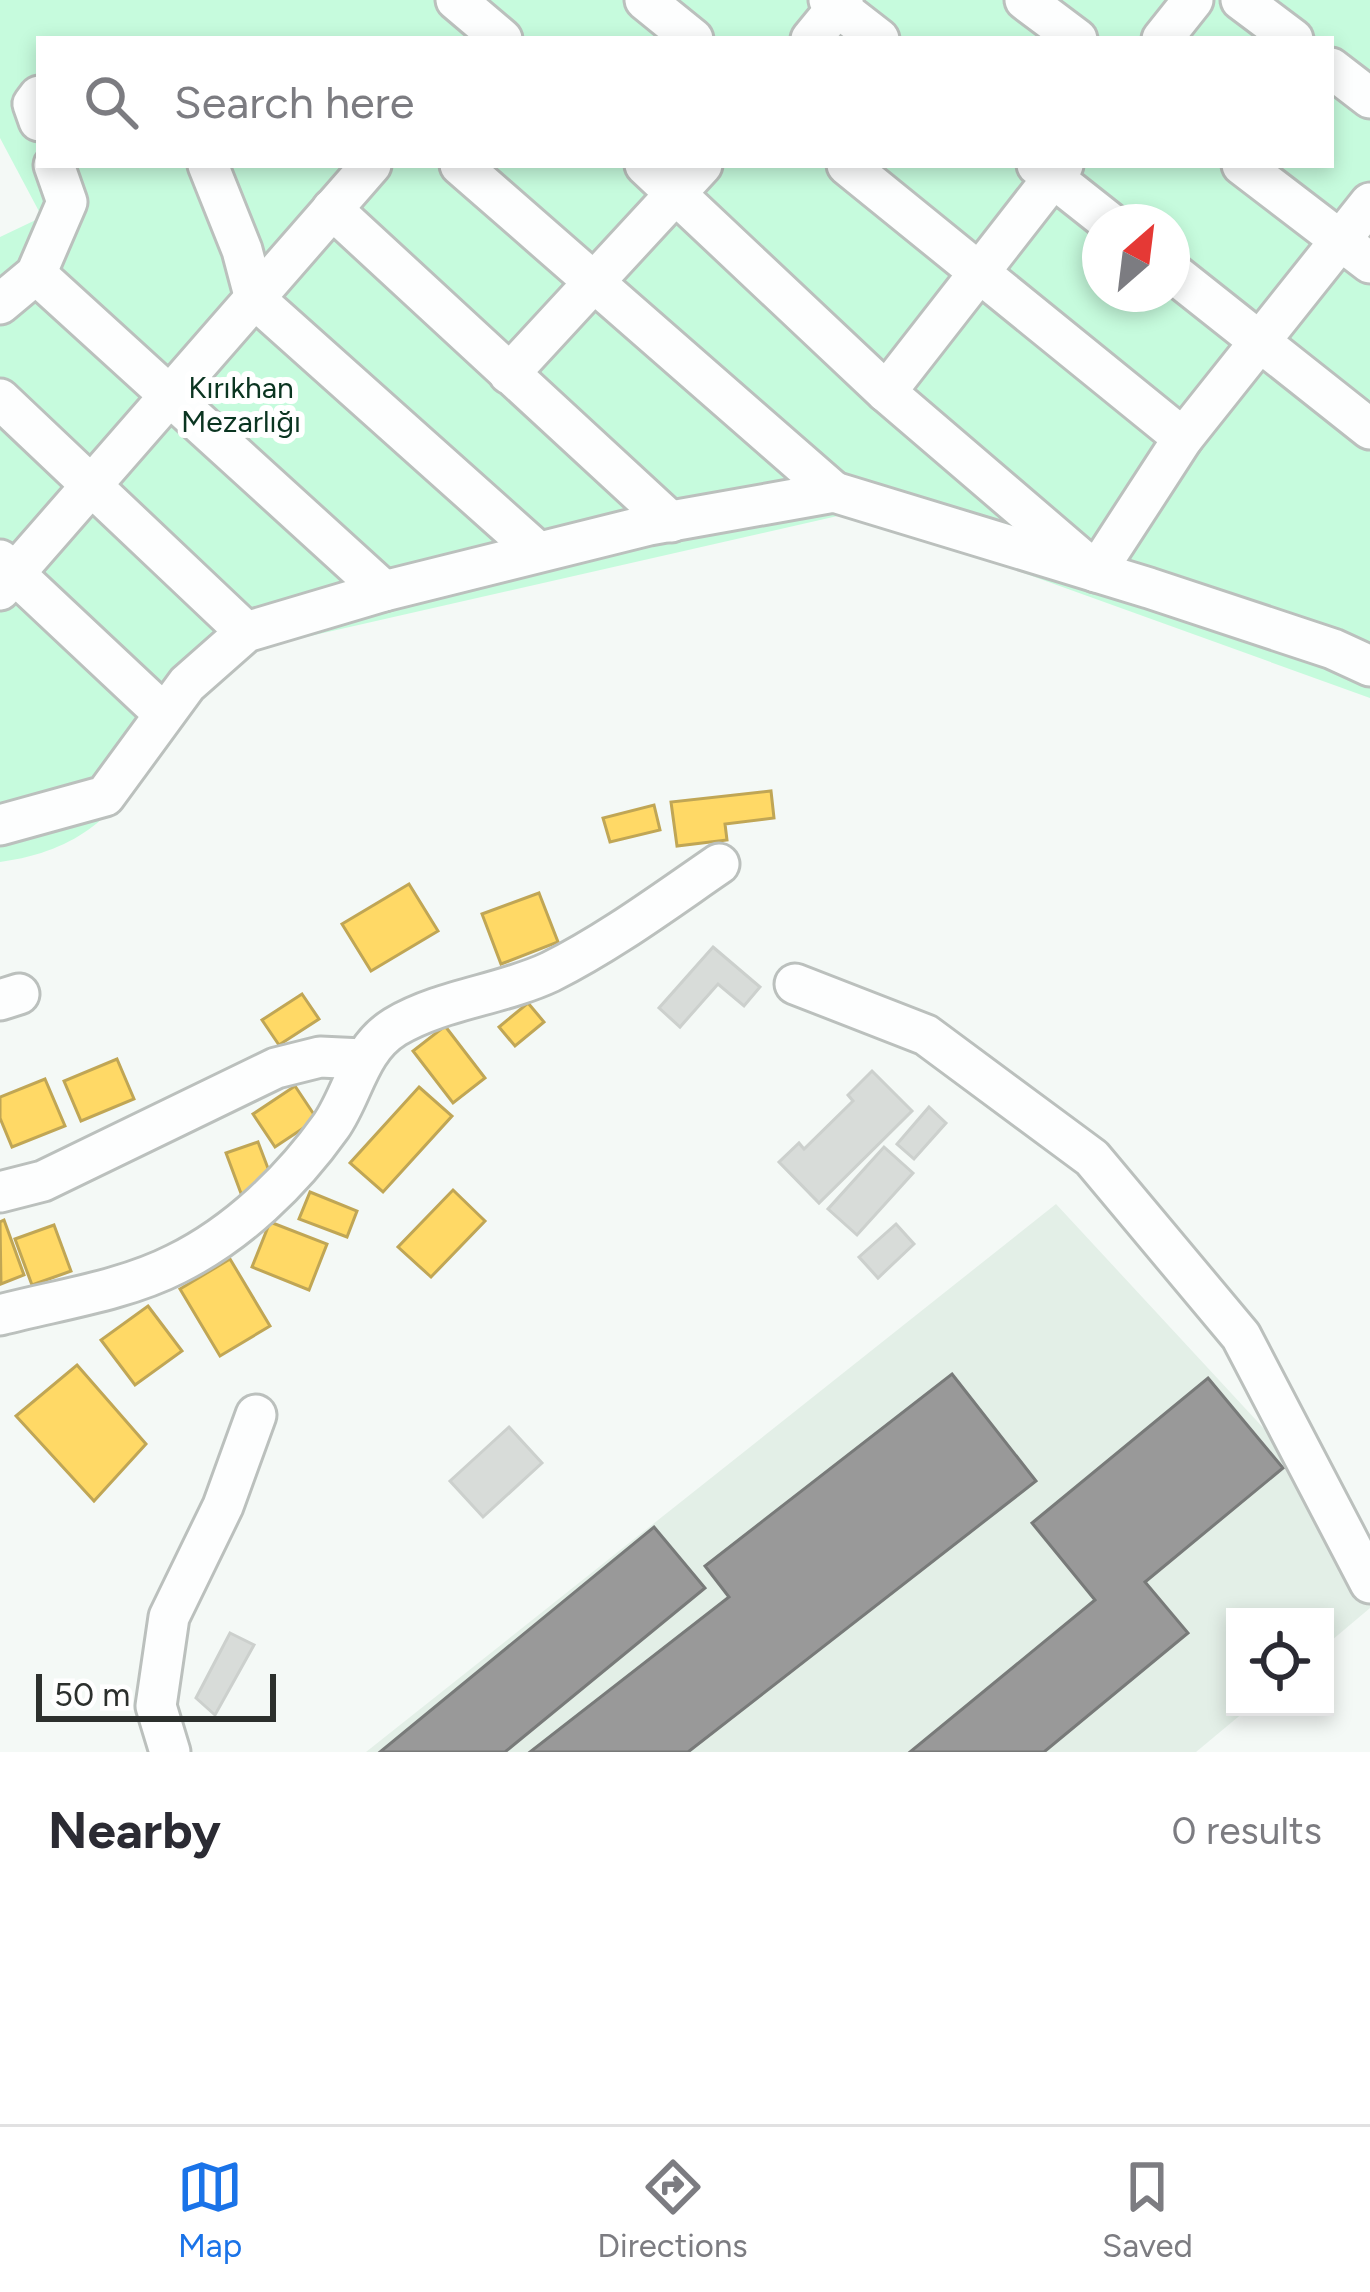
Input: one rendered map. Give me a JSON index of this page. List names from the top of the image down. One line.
{"parks":["Kırıkhan Mezarlığı"],"scale_bar":"50 m","north":"top right","page":{"search":"Search here","scale":"50 m","heading":["Nearby","0 results"],"nav":["Map","Directions","Saved"]}}
